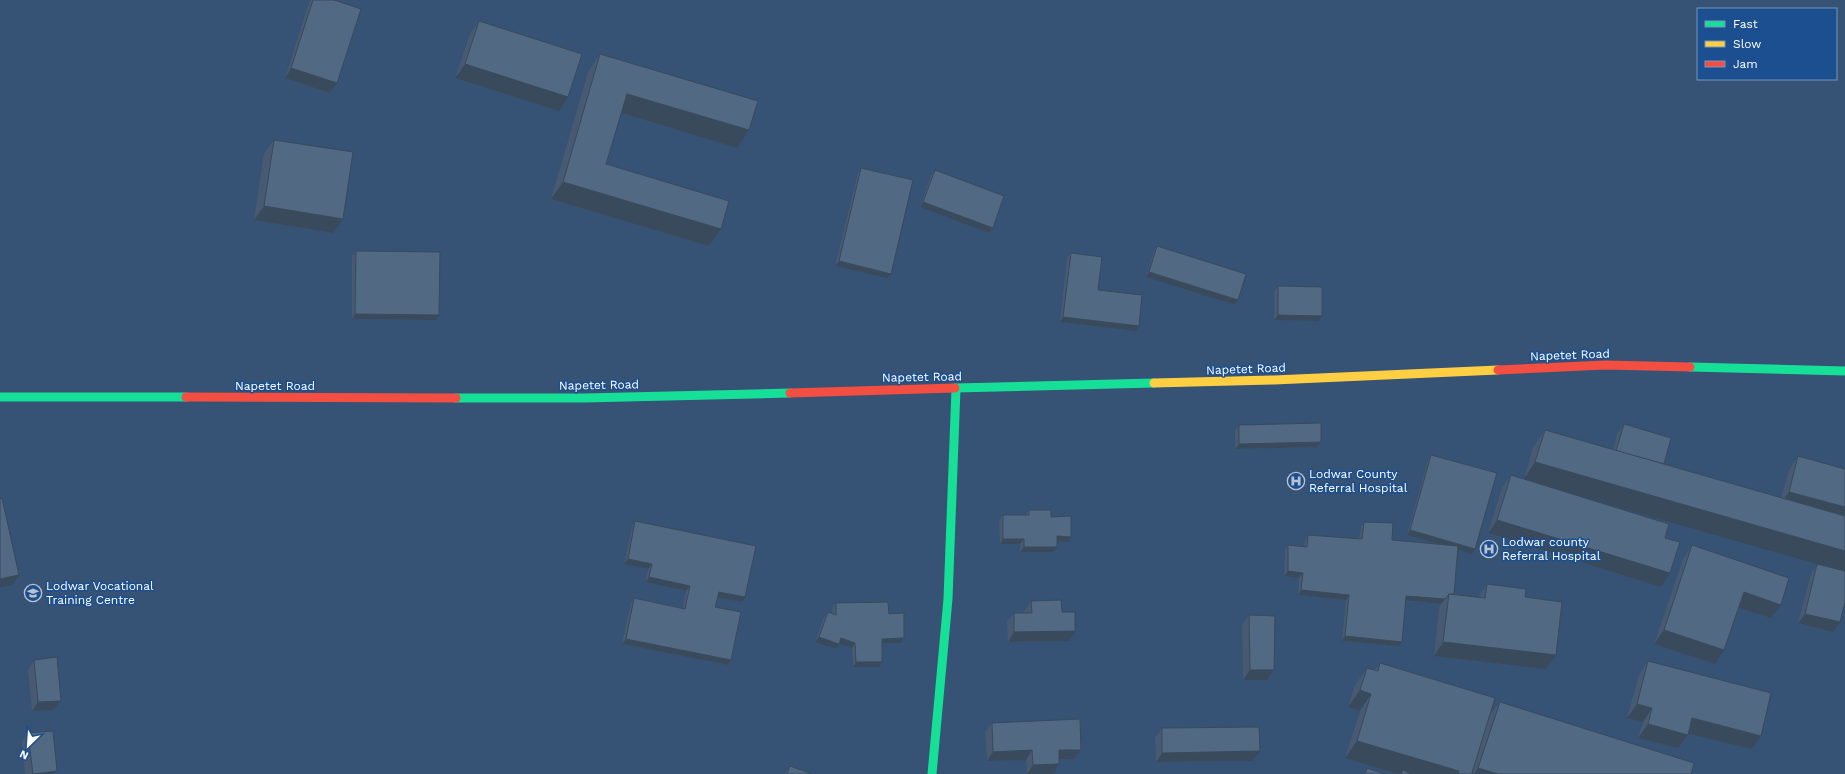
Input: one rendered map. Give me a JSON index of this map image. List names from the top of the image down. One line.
{"streets":{"main road":["Napetet Road"]},"places":{"hospital":["Lodwar County Referral Hospital","Lodwar county Referral Hospital"],"school or university":["Lodwar Vocational Training Centre"]},"legend":["Fast","Slow","Jam"],"north":"bottom left"}
